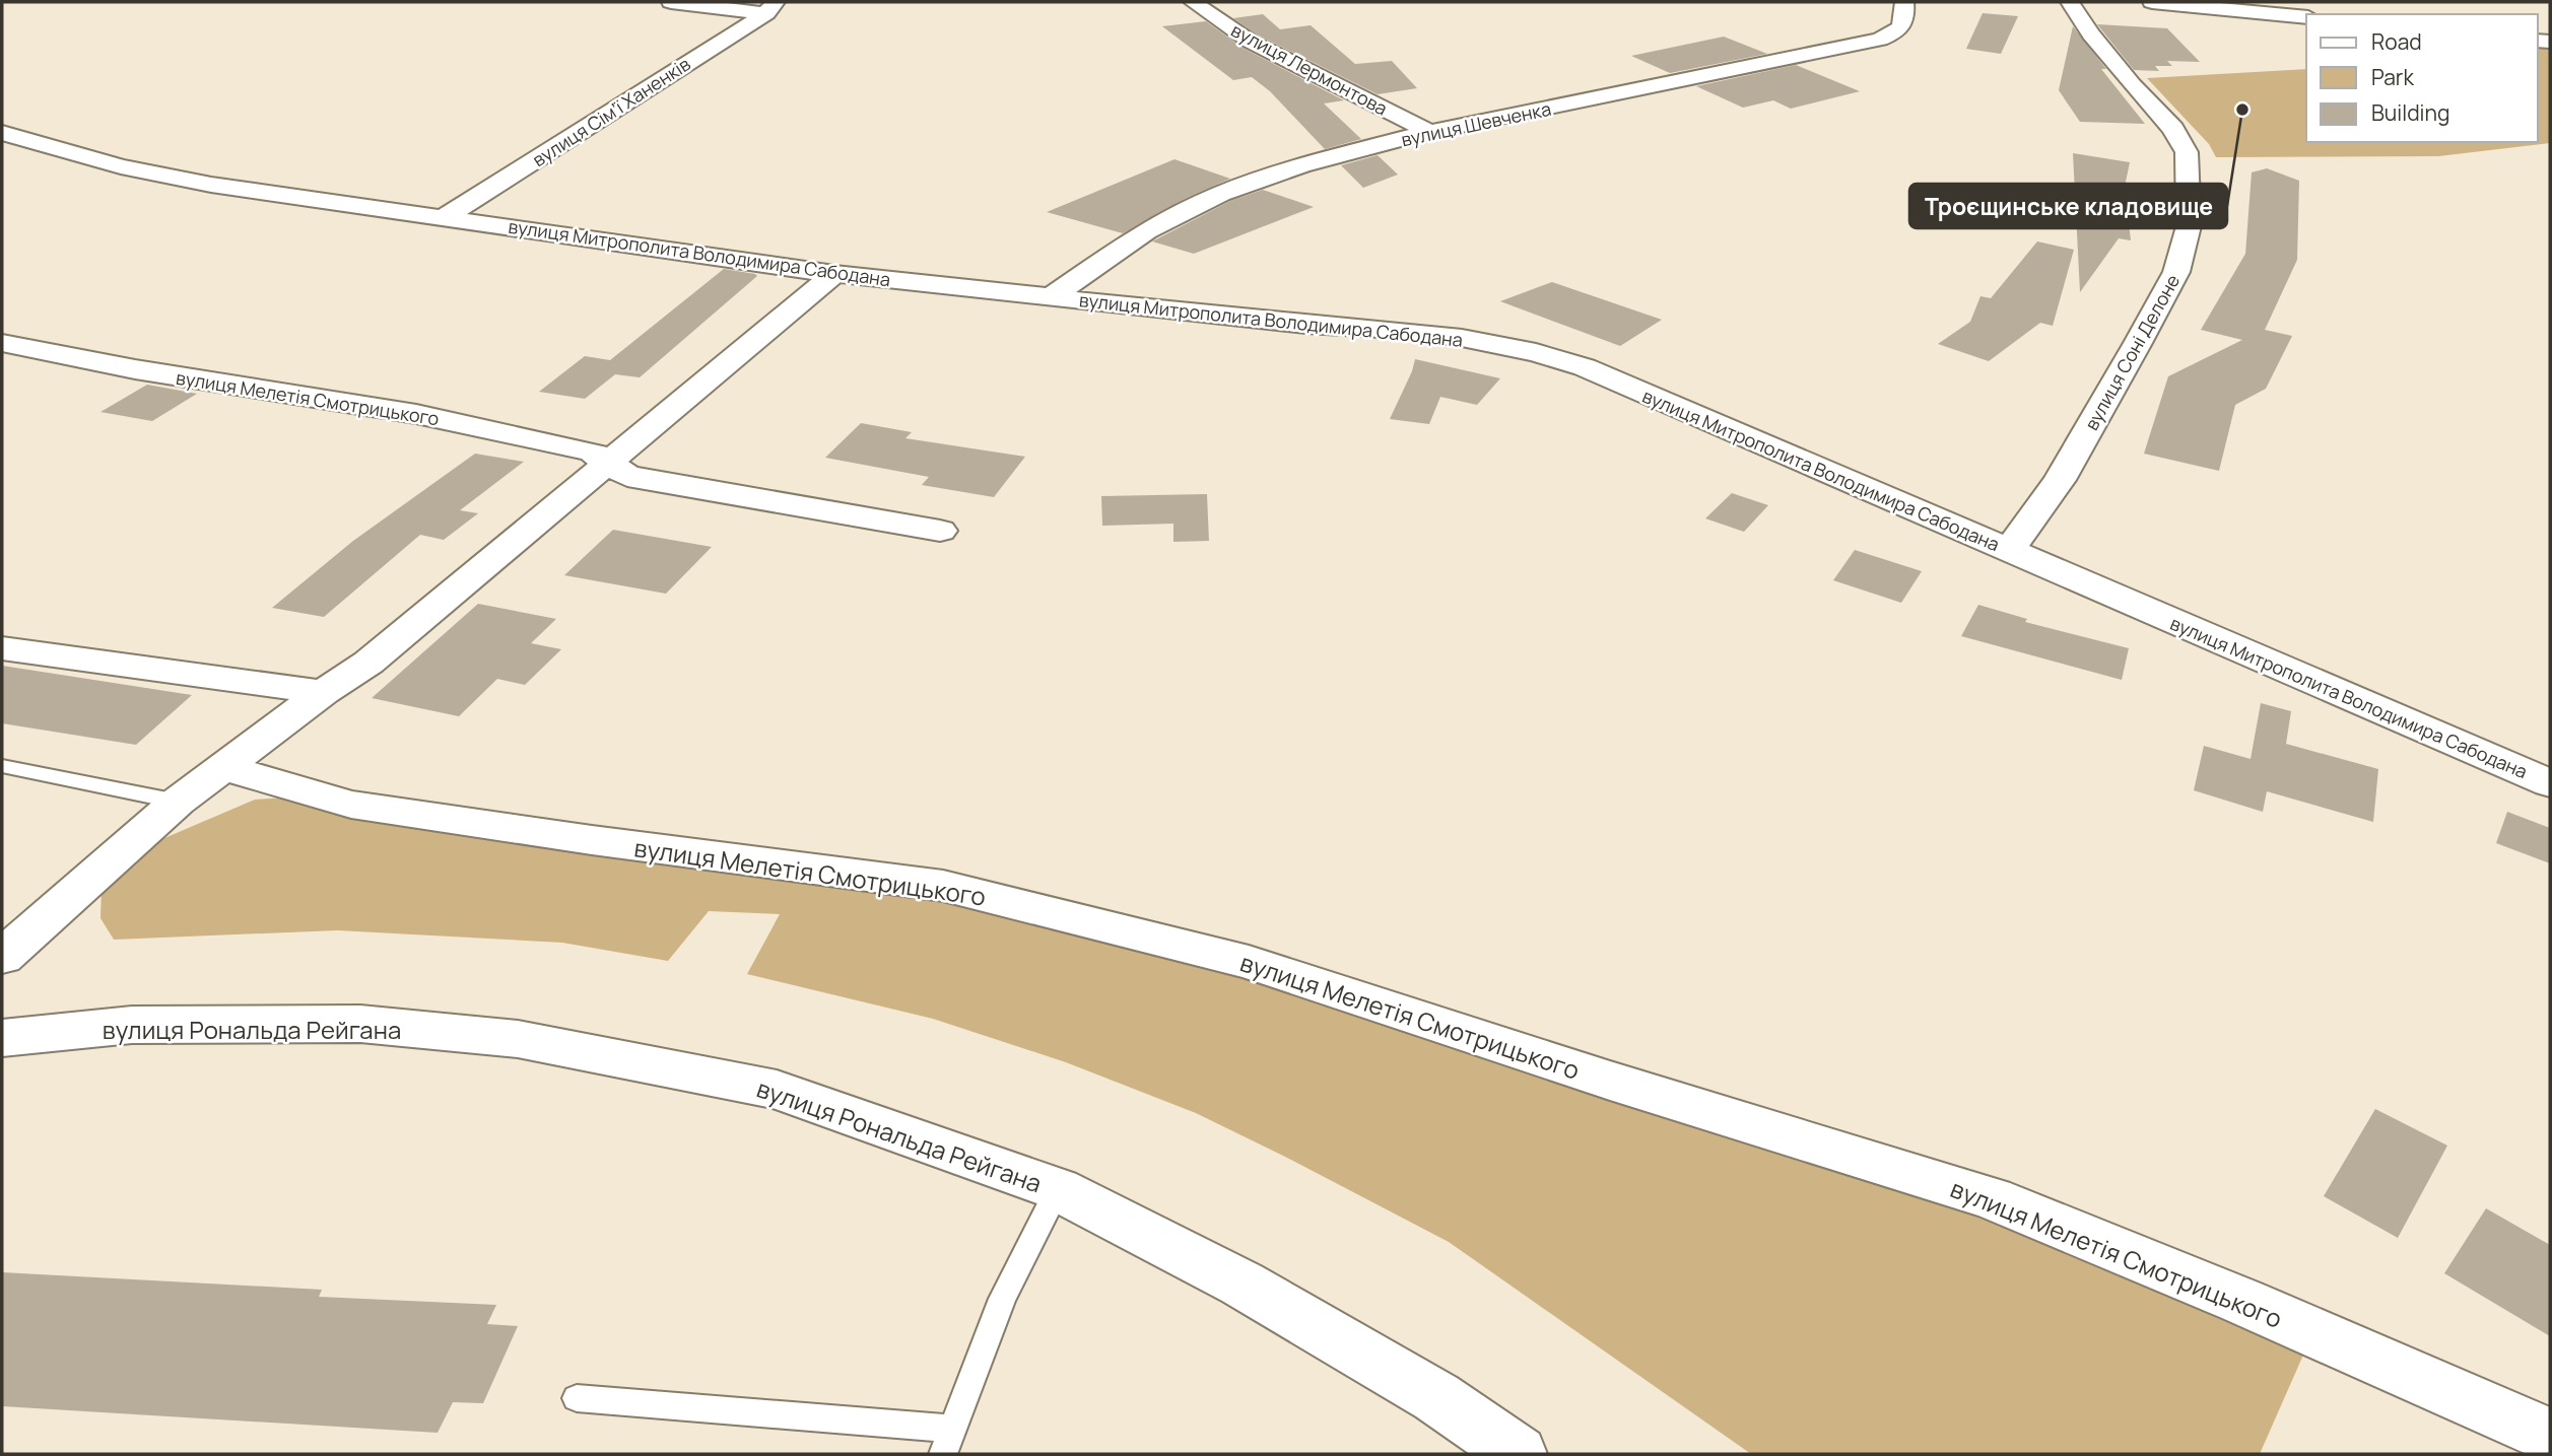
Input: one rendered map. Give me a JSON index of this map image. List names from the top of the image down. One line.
{"streets":{"street":["вулиця Лермонтова","вулиця Сімʼї Ханенків","вулиця Шевченка","вулиця Митрополита Володимира Сабодана","вулиця Соні Делоне","вулиця Мелетія Смотрицького","вулиця Рональда Рейгана"]},"crossings":[["вулиця Лермонтова","вулиця Шевченка"],["вулиця Сімʼї Ханенків","вулиця Митрополита Володимира Сабодана"],["вулиця Шевченка","вулиця Митрополита Володимира Сабодана"],["вулиця Митрополита Володимира Сабодана","вулиця Соні Делоне"]],"places":["Троєщинське кладовище"],"legend":["Road","Park","Building"]}
